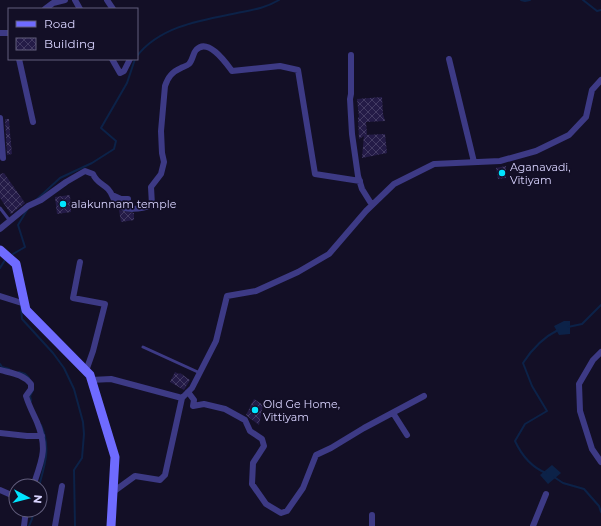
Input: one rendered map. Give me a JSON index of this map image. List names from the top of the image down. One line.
{"places":["Aganavadi, Vitiyam","alakunnam temple","Old Ge Home, Vittiyam"],"legend":["Road","Building"],"north":"right"}
